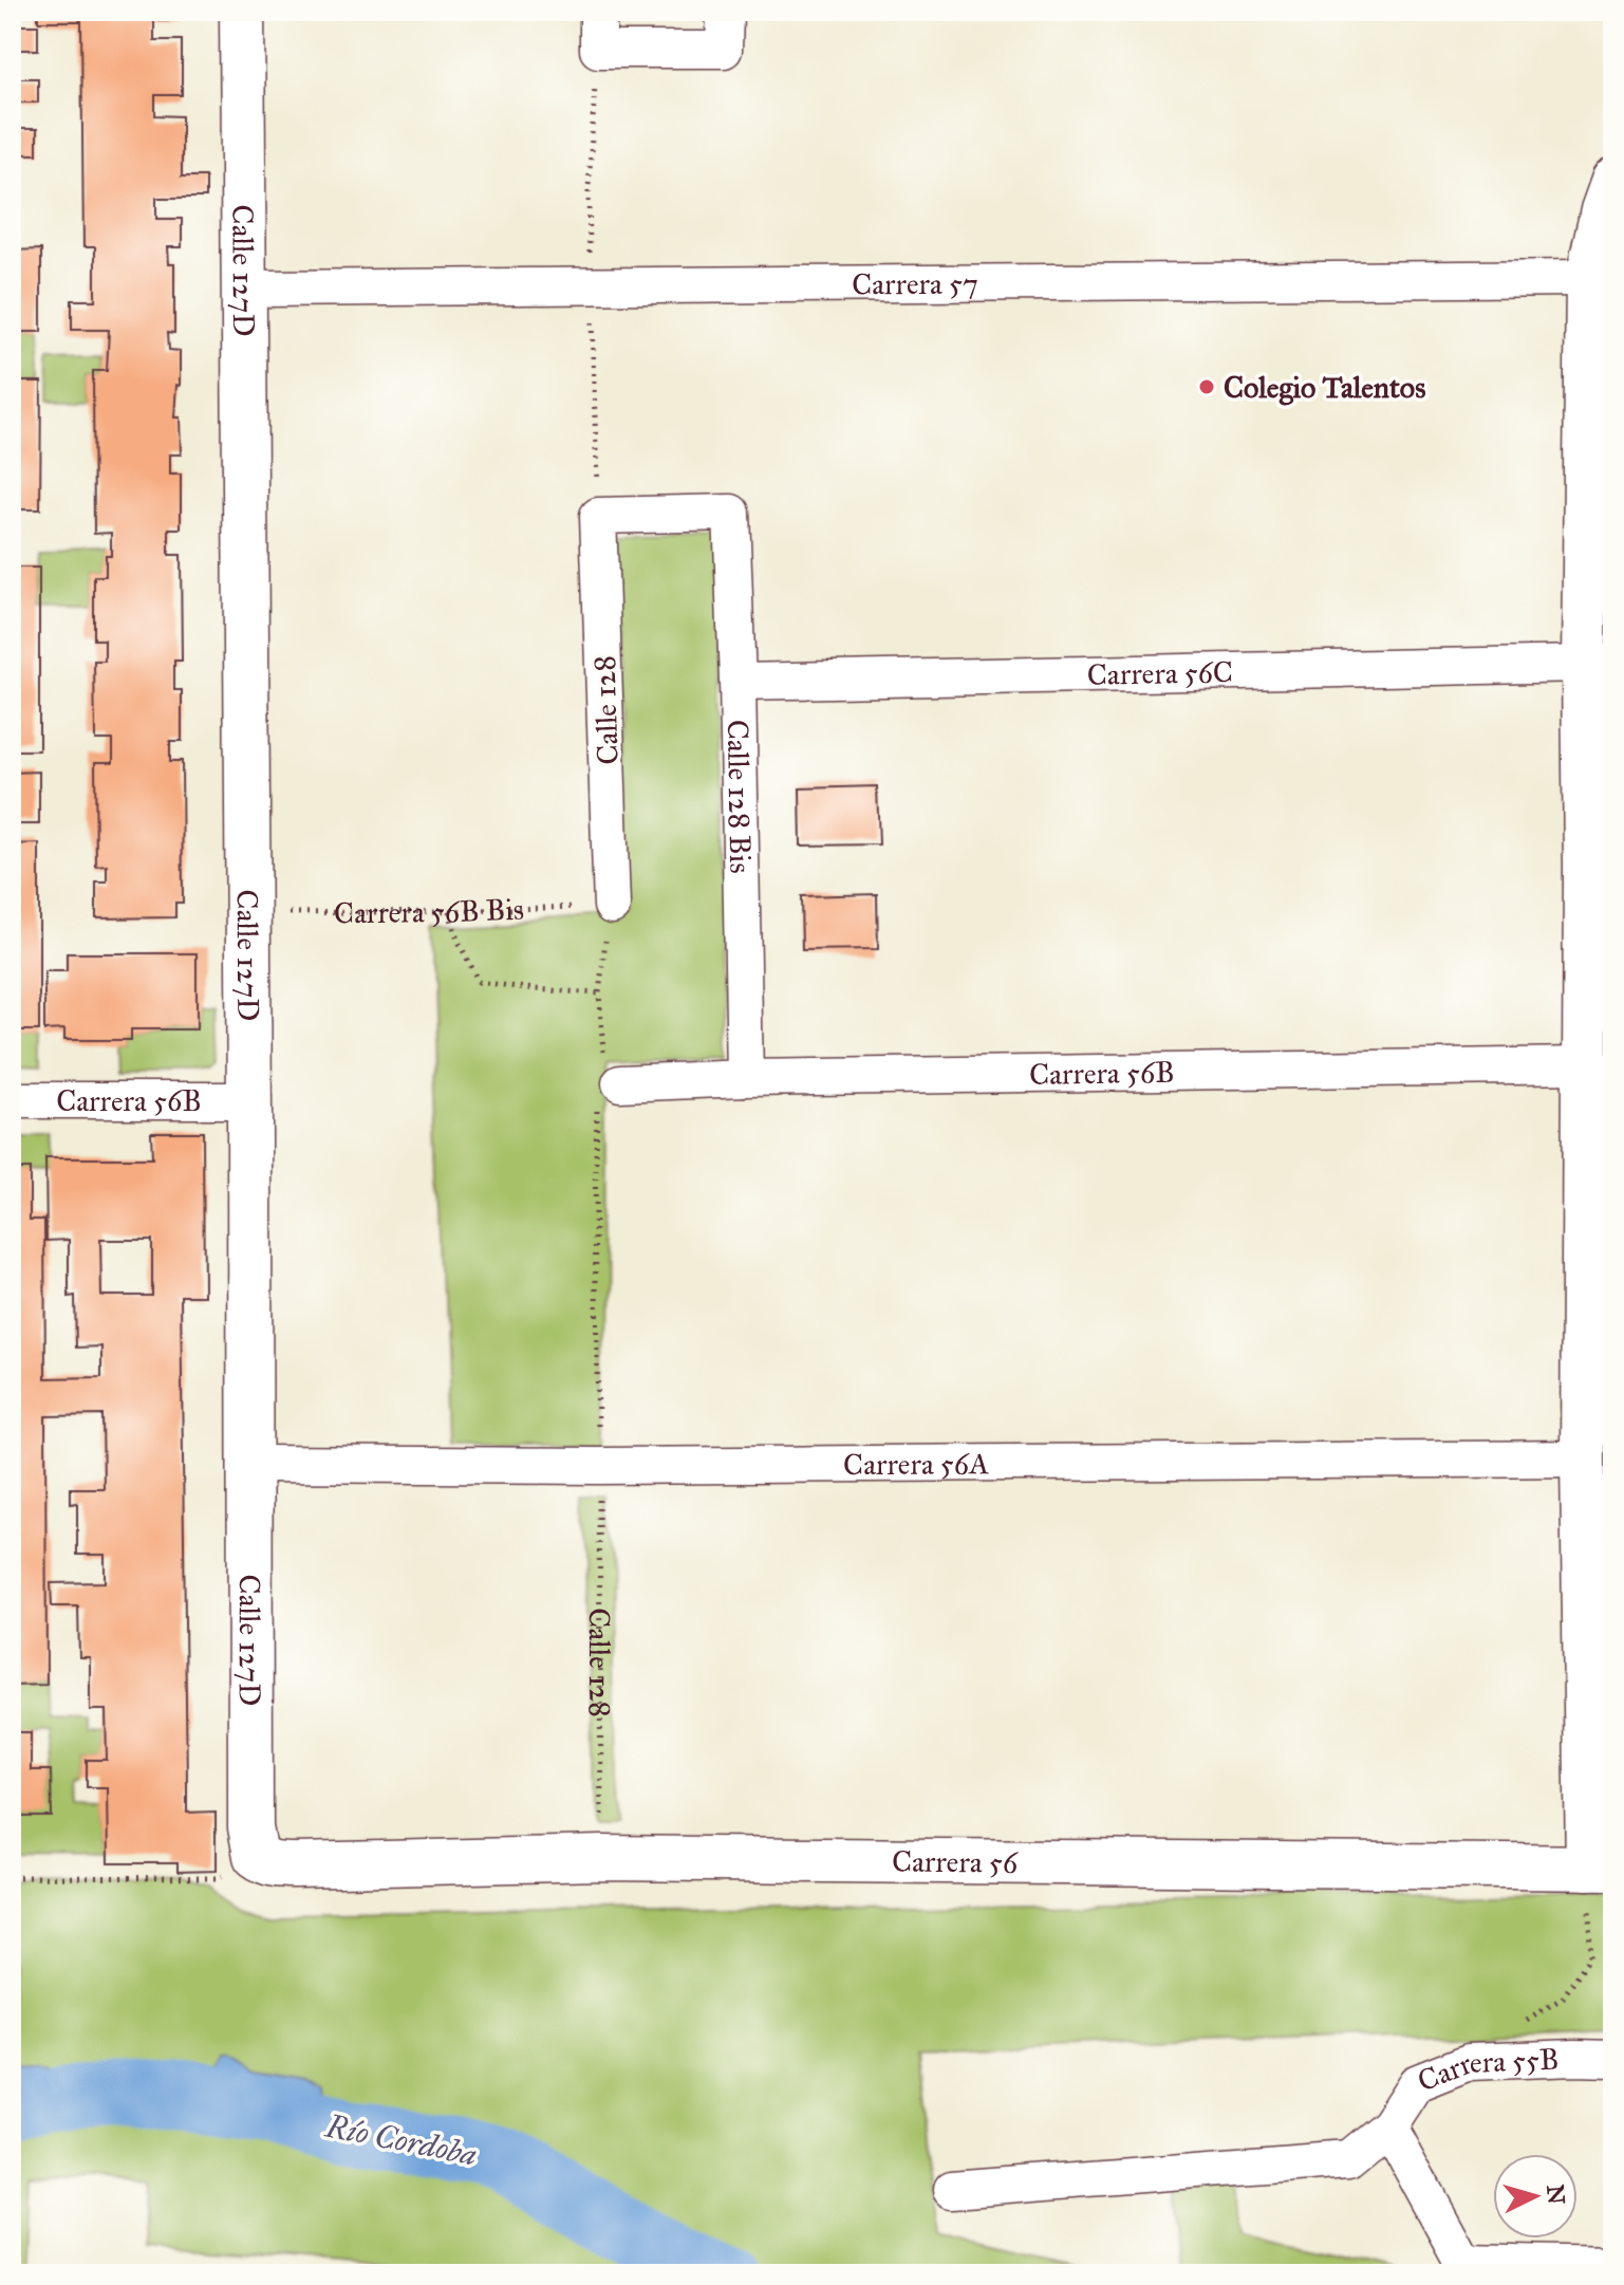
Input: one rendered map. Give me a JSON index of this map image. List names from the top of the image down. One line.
{"streets":{"street":["Calle 127D","Carrera 57","Carrera 56C","Calle 128","Calle 128 Bis","Carrera 56B","Carrera 56A","Carrera 56","Carrera 55B"],"path":["Carrera 56B Bis"]},"crossings":[["Calle 127D","Carrera 57"],["Calle 127D","Carrera 56B Bis"],["Calle 127D","Carrera 56B"],["Calle 127D","Carrera 56A"],["Calle 127D","Carrera 56"],["Carrera 56C","Calle 128 Bis"],["Calle 128","Calle 128 Bis"],["Calle 128","Carrera 56B Bis"],["Calle 128","Carrera 56B"],["Calle 128","Carrera 56A"],["Calle 128","Carrera 56"],["Calle 128 Bis","Carrera 56B"]],"water":["Río Cordoba"],"places":["Colegio Talentos"],"north":"right"}
